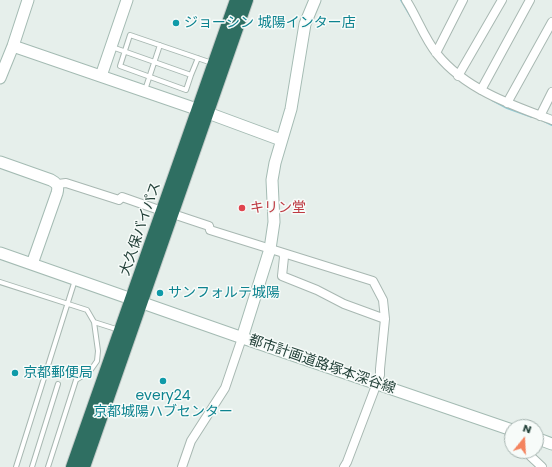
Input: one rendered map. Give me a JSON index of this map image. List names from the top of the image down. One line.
{"streets":{"highway":["大久保バイパス"],"street":["都市計画道路塚本深谷線"]},"crossings":[["大久保バイパス","都市計画道路塚本深谷線"]],"places":["ジョーシン 城陽インター店","キリン堂","サンフォルテ城陽","京都郵便局","every24 京都城陽ハブセンター"],"north":"top"}
